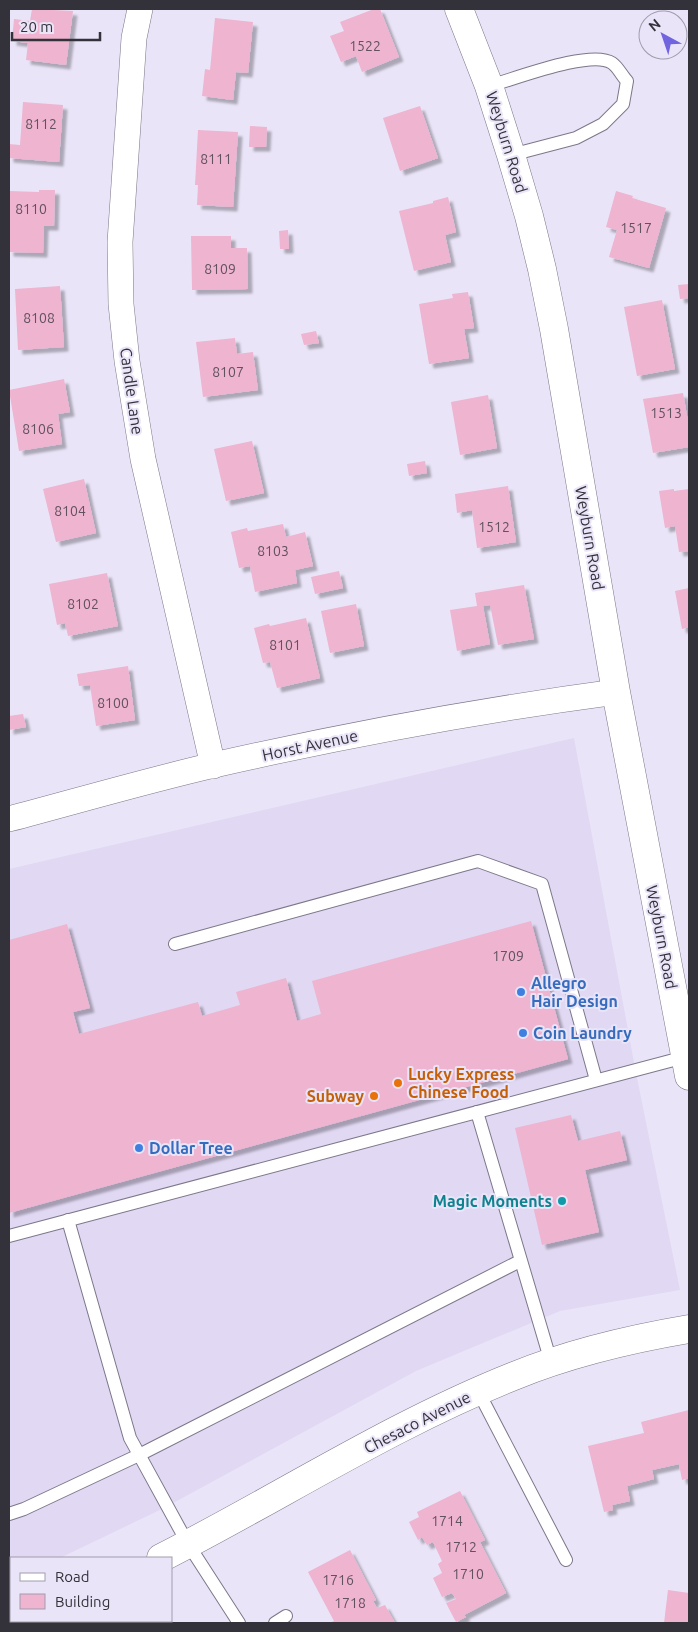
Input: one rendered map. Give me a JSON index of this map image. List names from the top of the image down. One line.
{"streets":{"street":["Weyburn Road","Candle Lane","Horst Avenue","Chesaco Avenue"]},"crossings":[["Weyburn Road","Horst Avenue"],["Candle Lane","Horst Avenue"]],"places":["Allegro Hair Design","Coin Laundry","Lucky Express Chinese Food","Subway","Dollar Tree","Magic Moments"],"house_numbers":["1522","8112","8111","8110","1517","8109","8108","8107","1513","8106","8104","1512","8103","8102","8101","8100","1709","1714","1712","1710","1716","1718"],"legend":["Road","Building"],"scale_bar":"20 m","north":"top left"}
